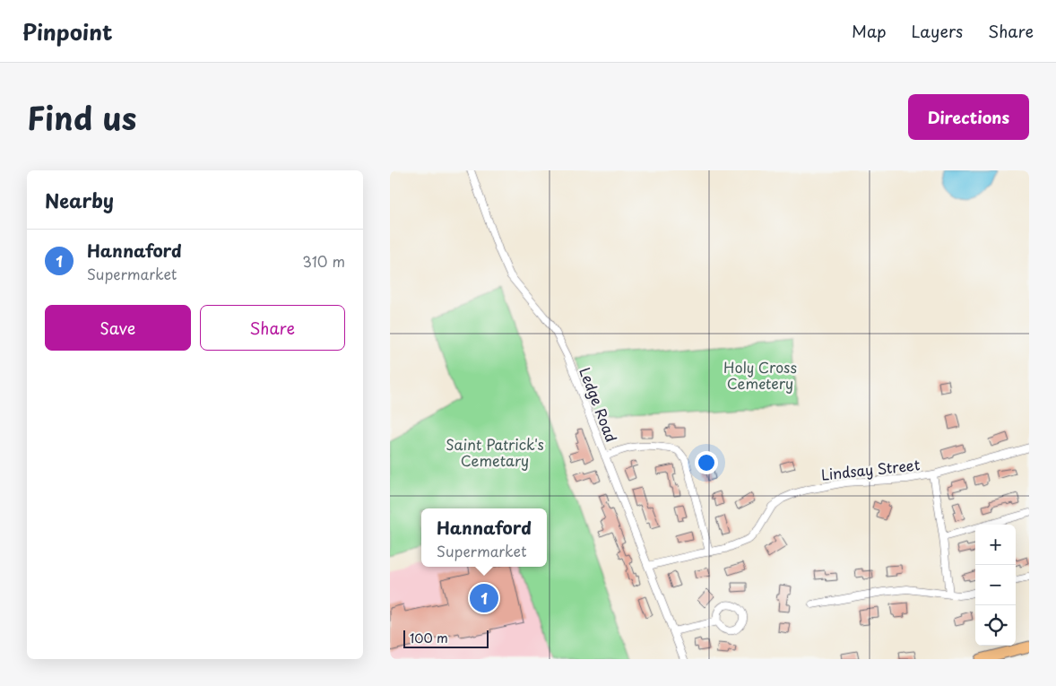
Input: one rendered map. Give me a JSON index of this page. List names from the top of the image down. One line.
{"streets":{"street":["Ledge Road","Lindsay Street"]},"crossings":[["Ledge Road","Lindsay Street"]],"parks":["Holy Cross Cemetery","Saint Patrick's Cemetary"],"scale_bar":"100 m","page":{"header":"Pinpoint","nav":["Map","Layers","Share"],"title":"Find us","buttons":["Directions",["Save","Share"]],"heading":"Nearby","list":[{"mark":"1","name":"Hannaford","note":"Supermarket","value":"310 m"}],"popup":["Hannaford","Supermarket"],"map_buttons":["+","−"],"pins":"1","scale":"100 m"}}
